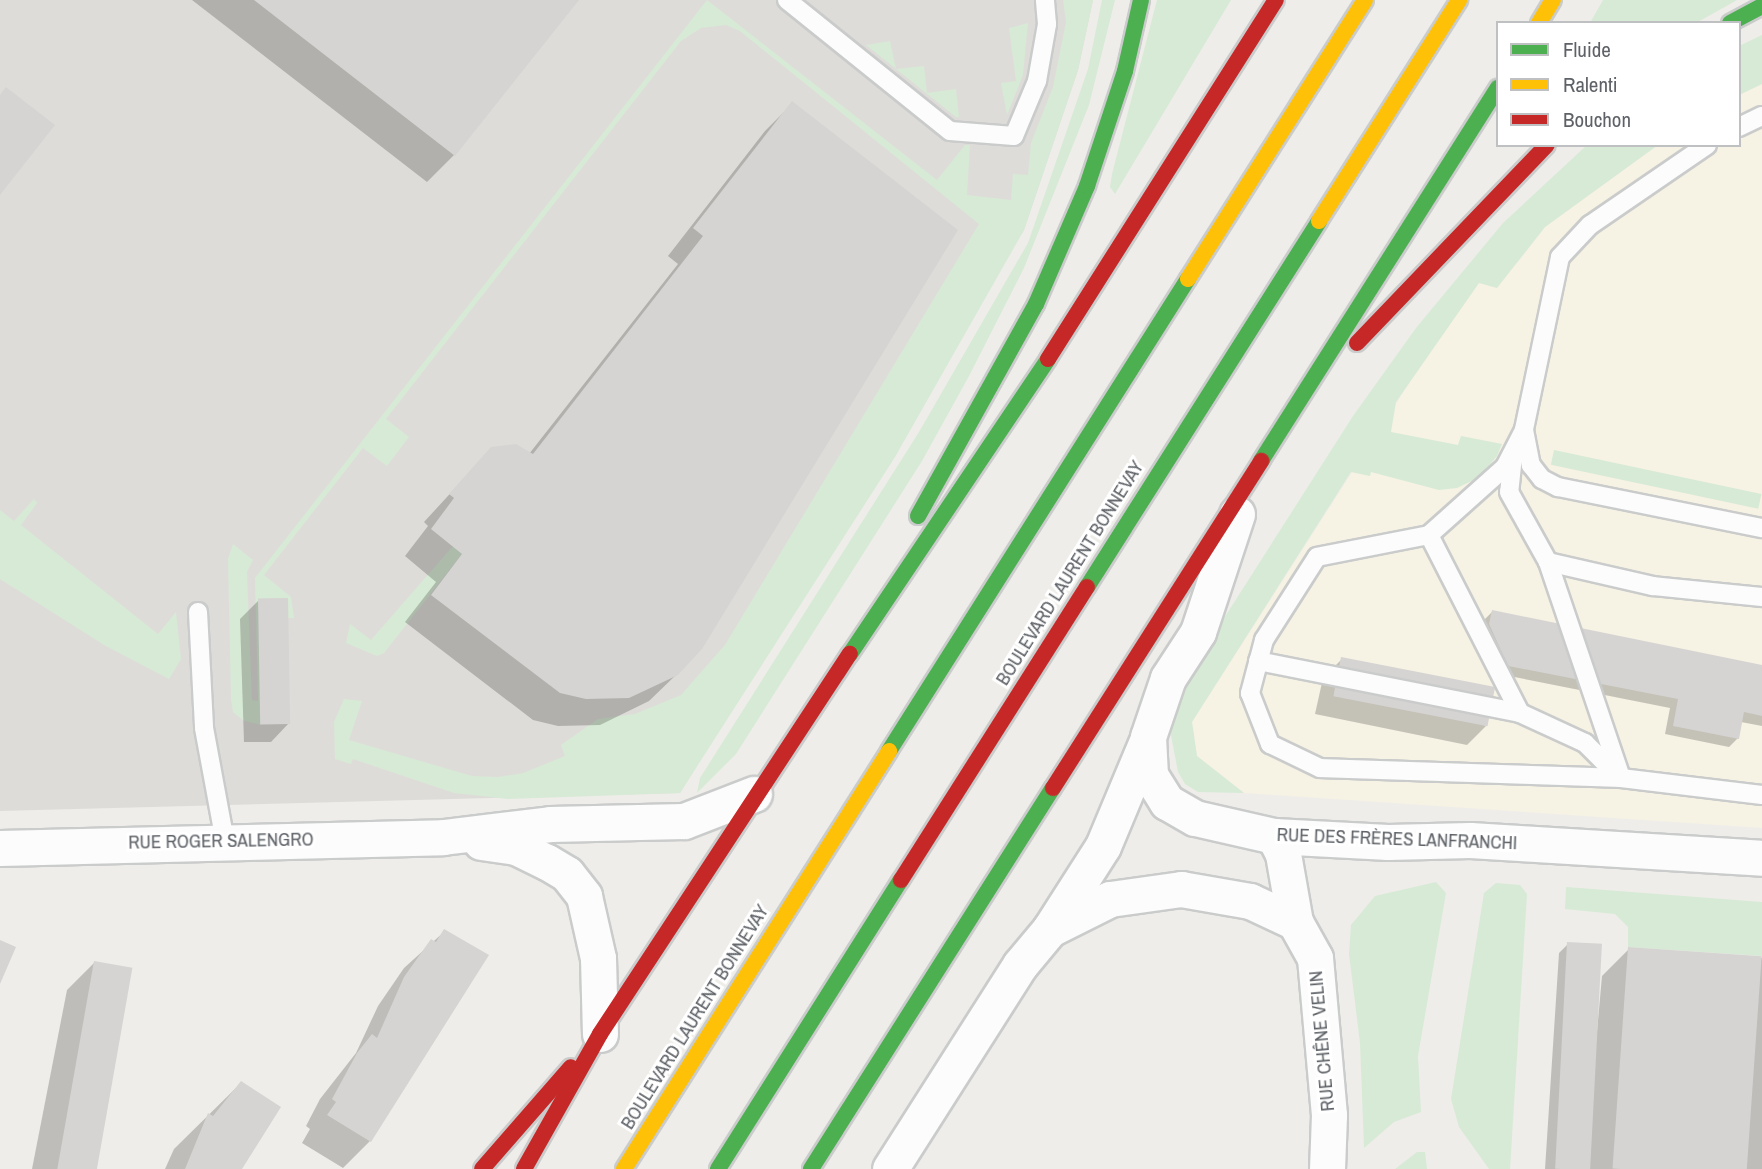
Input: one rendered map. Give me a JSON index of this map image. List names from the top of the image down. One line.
{"streets":{"main road":["BOULEVARD LAURENT BONNEVAY"],"street":["RUE DES FRÈRES LANFRANCHI","RUE ROGER SALENGRO","RUE CHÊNE VELIN"]},"crossings":[["RUE DES FRÈRES LANFRANCHI","RUE CHÊNE VELIN"]],"legend":["Fluide","Ralenti","Bouchon"]}
